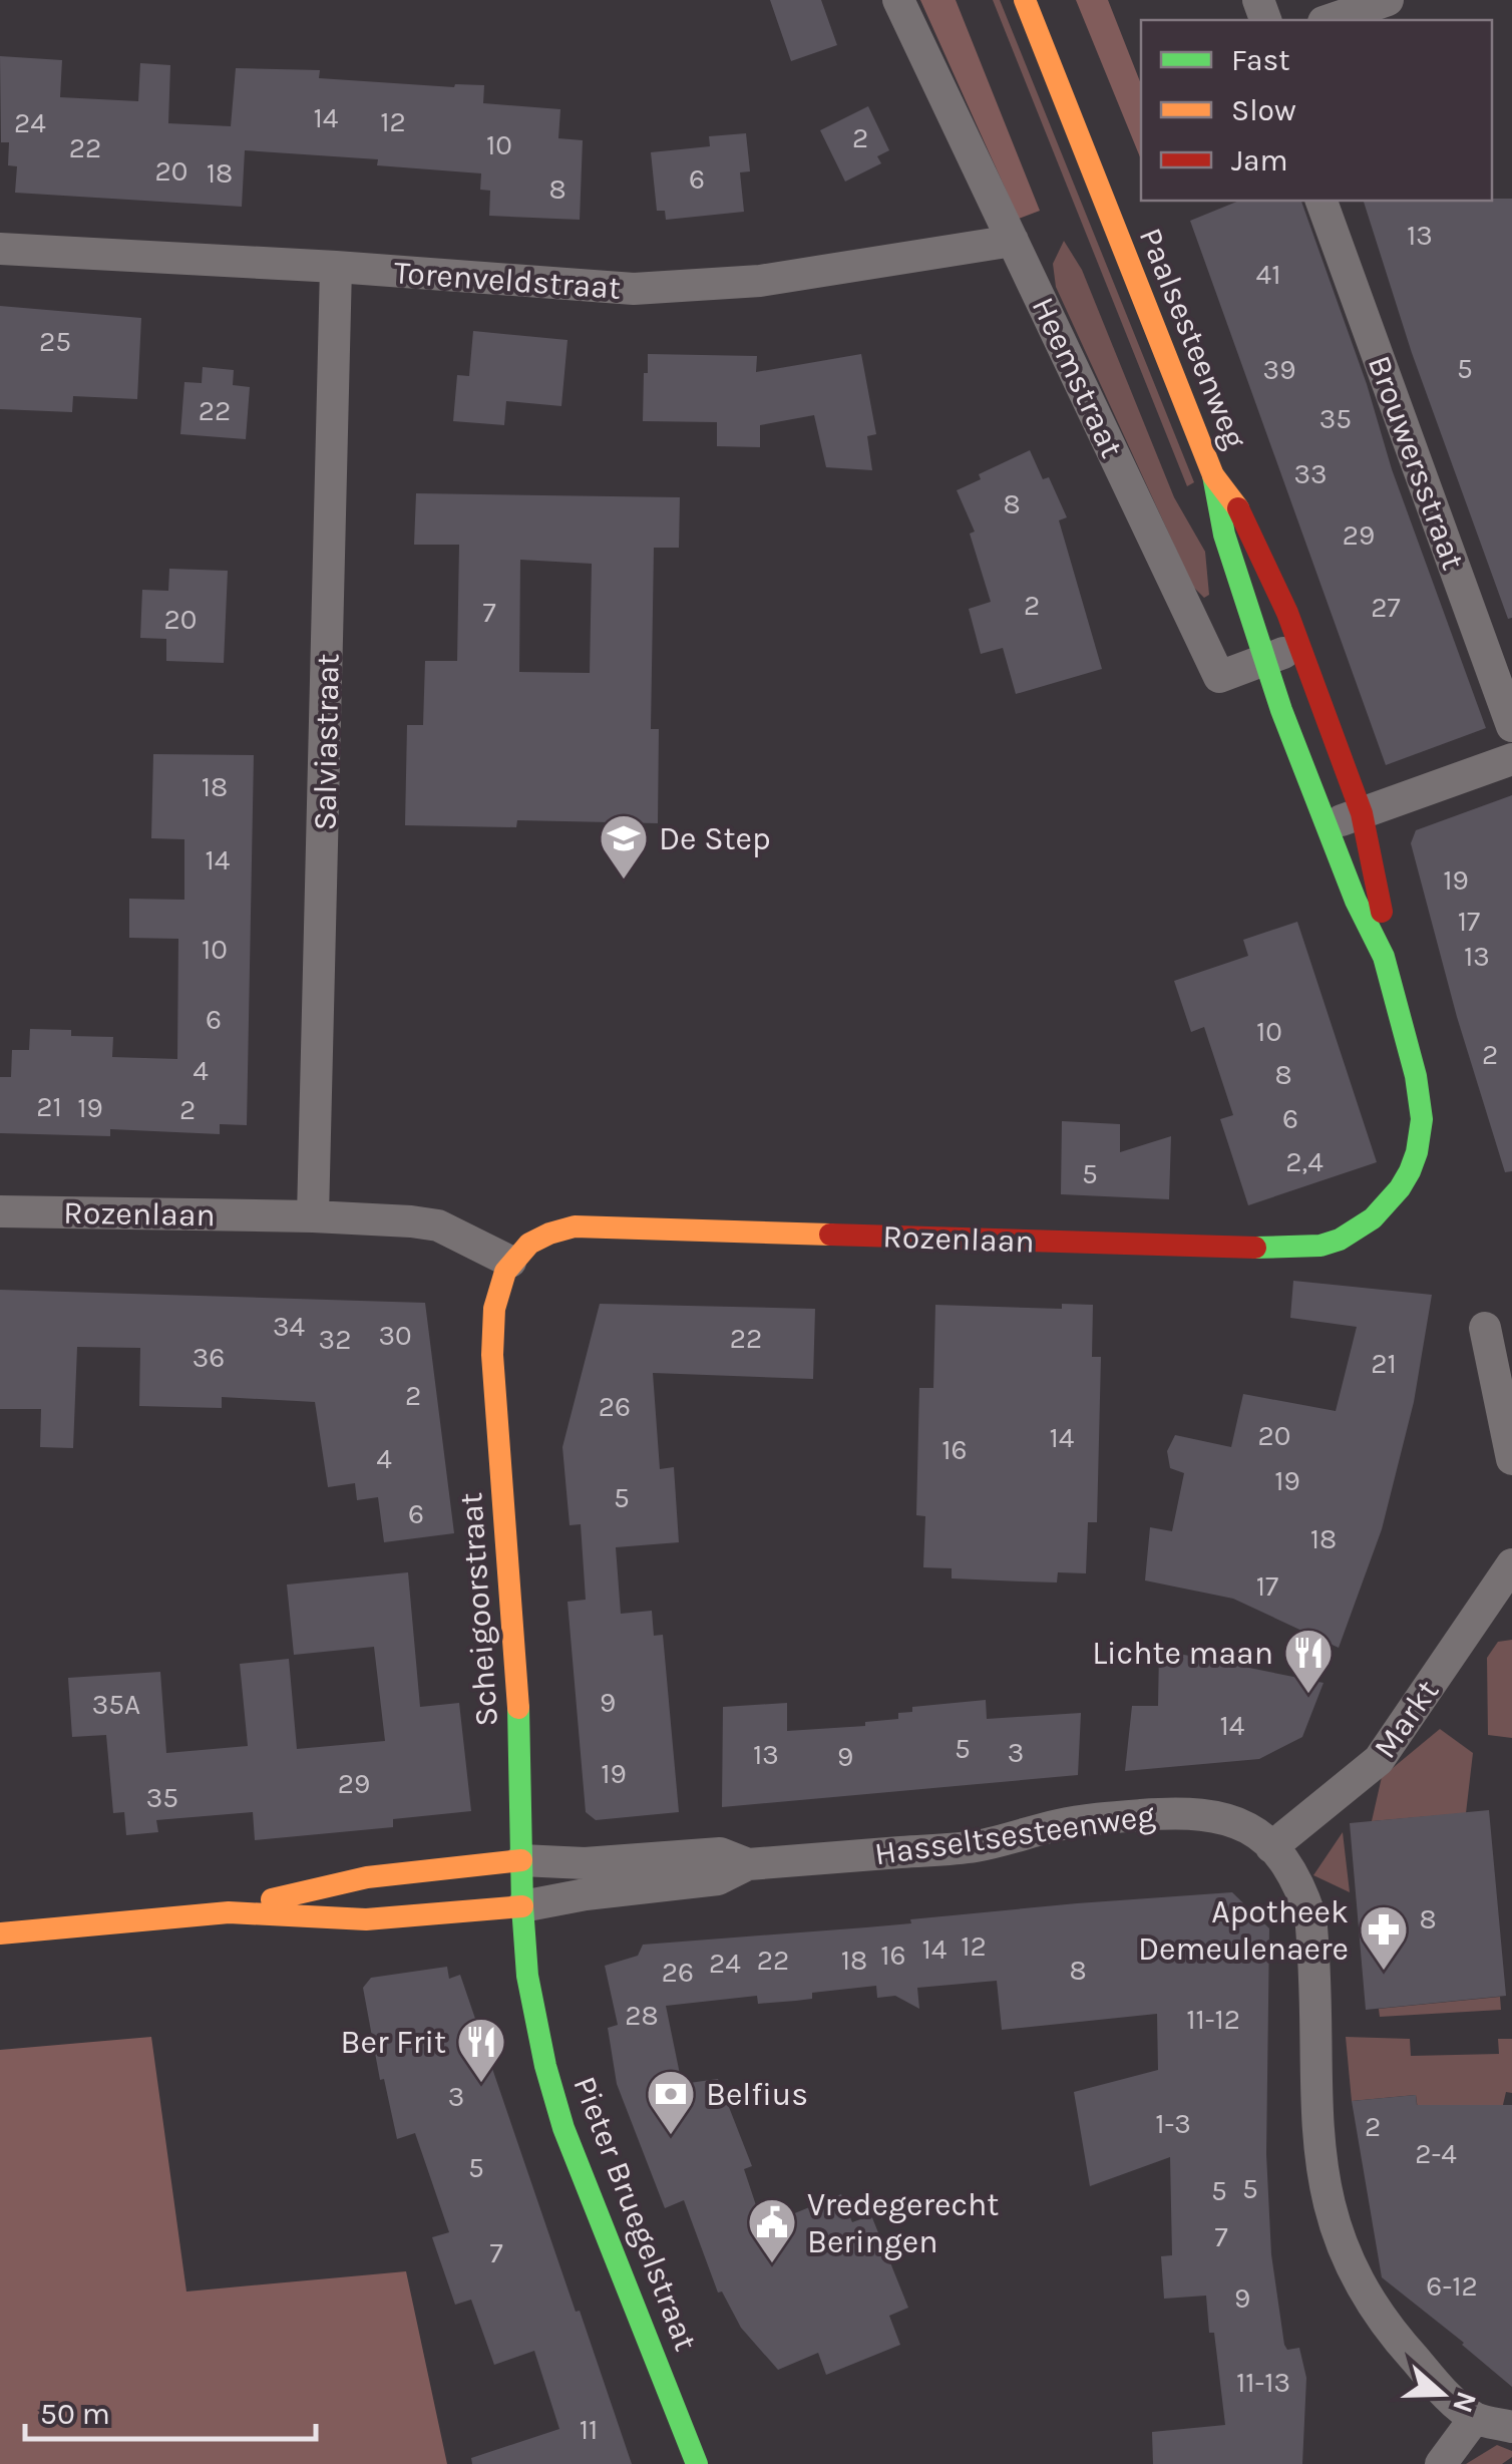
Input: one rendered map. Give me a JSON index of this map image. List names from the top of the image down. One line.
{"streets":{"street":["Torenveldstraat","Paalsesteenweg","Heemstraat","Brouwersstraat","Salviastraat","Rozenlaan","Scheigoorstraat","Markt","Hasseltsesteenweg","Pieter Bruegelstraat"]},"crossings":[["Torenveldstraat","Heemstraat"],["Torenveldstraat","Salviastraat"],["Paalsesteenweg","Heemstraat"],["Paalsesteenweg","Rozenlaan"],["Salviastraat","Rozenlaan"],["Rozenlaan","Scheigoorstraat"],["Scheigoorstraat","Hasseltsesteenweg"],["Scheigoorstraat","Pieter Bruegelstraat"],["Markt","Hasseltsesteenweg"],["Hasseltsesteenweg","Pieter Bruegelstraat"]],"places":{"school or university":["De Step"],"restaurant":["Lichte maan","Ber Frit"],"pharmacy":["Apotheek Demeulenaere"],"bank":["Belfius"],"public building":["Vredegerecht Beringen"]},"house_numbers":["14","12","24","2","10","22","20","18","6","8","13","41","25","5","39","22","35","33","8","29","2","27","7","20","18","14","19","17","10","13","6","10","2","4","8","21","19","2","6","2,4","5","34","30","22","32","36","21","2","26","20","14","16","4","19","5","6","18","17","9","35A","14","5","3","13","9","19","29","35","8","12","14","16","22","18","24","8","26","28","11-12","3","1-3","2","2-4","5","5","5","7","7","6-12","9","11-13","11"],"legend":["Fast","Slow","Jam"],"scale_bar":"50 m","north":"right"}
